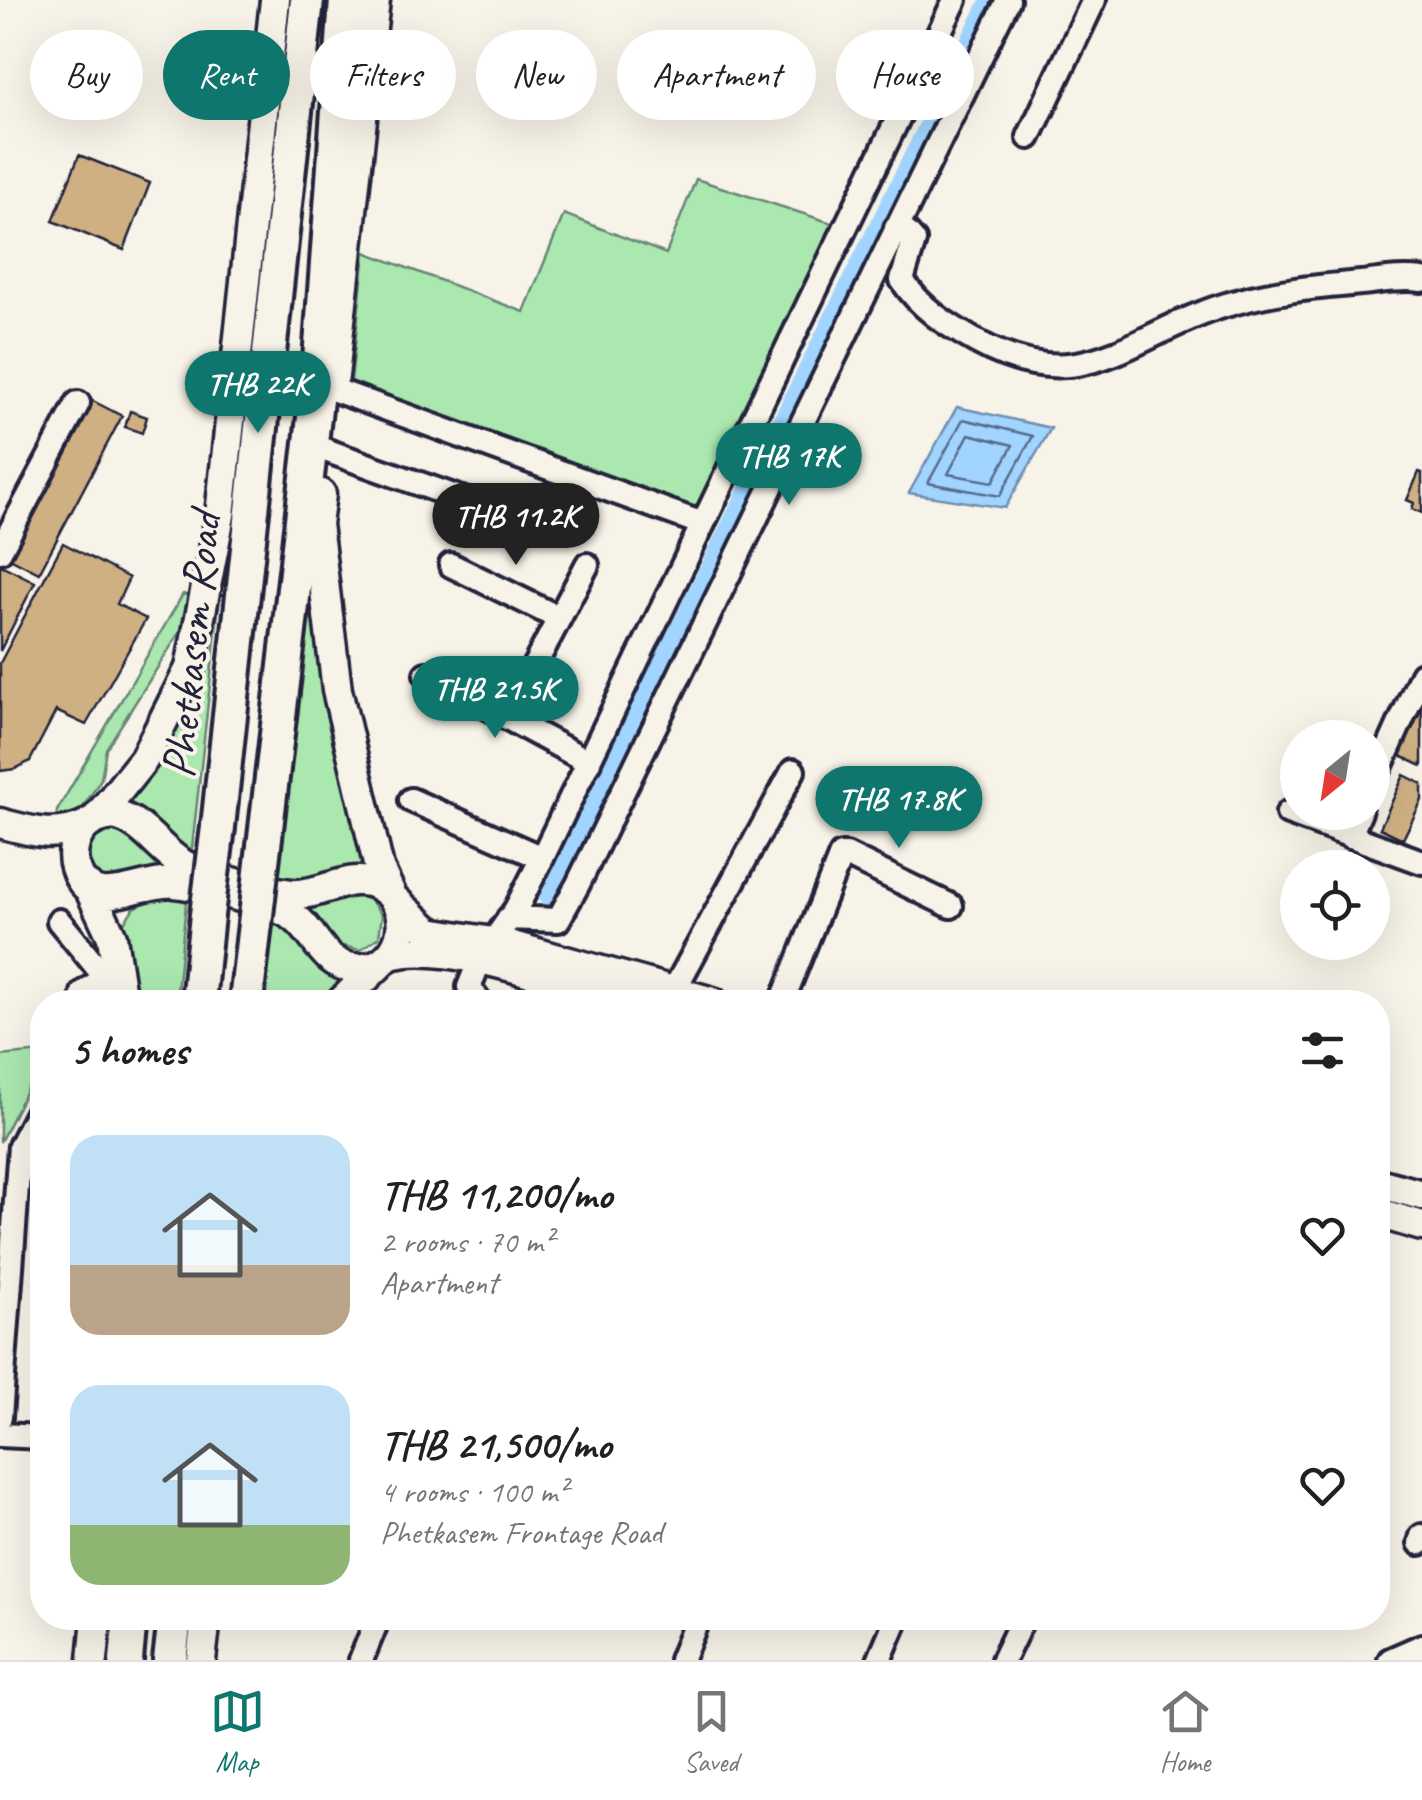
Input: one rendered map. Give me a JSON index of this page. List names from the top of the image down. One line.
{"streets":{"highway":["Phetkasem Road"]},"north":"bottom left","page":{"chip":["Buy","Rent","Filters","New","Apartment","House"],"price":["THB 22K","THB 17K","THB 11.2K","THB 21.5K","THB 17.8K"],"heading":"5 homes","list":[{"name":"THB 11,200/mo","note":"2 rooms · 70 m² · Apartment"},{"name":"THB 21,500/mo","note":"4 rooms · 100 m² · Phetkasem Frontage Road"}],"tabs":["Map","Saved","Home"]}}
